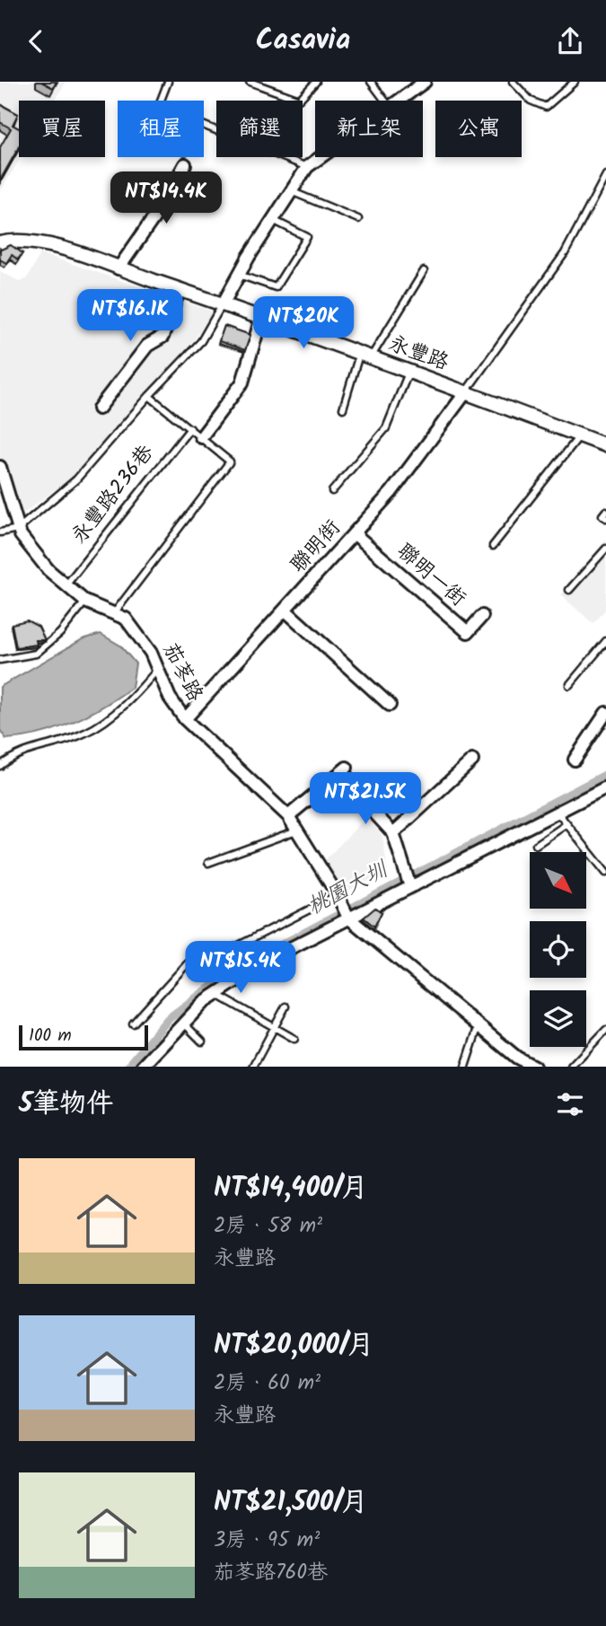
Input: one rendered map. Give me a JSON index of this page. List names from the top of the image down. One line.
{"streets":{"street":["永豐路","聯明街","聯明一街","茄苳路"],"lane":["永豐路236巷"]},"crossings":[["永豐路","聯明街"],["永豐路236巷","茄苳路"],["聯明街","聯明一街"],["聯明街","茄苳路"]],"water":["桃園大圳"],"scale_bar":"100 m","north":"bottom right","page":{"header":"Casavia","chip":["買屋","租屋","篩選","新上架","公寓"],"price":["NT$14.4K","NT$16.1K","NT$20K","NT$21.5K","NT$15.4K"],"scale":"100 m","heading":"5筆物件","list":[{"name":"NT$14,400/月","note":"2房 · 58 m² · 永豐路"},{"name":"NT$20,000/月","note":"2房 · 60 m² · 永豐路"},{"name":"NT$21,500/月","note":"3房 · 95 m² · 茄苳路760巷"}]}}
